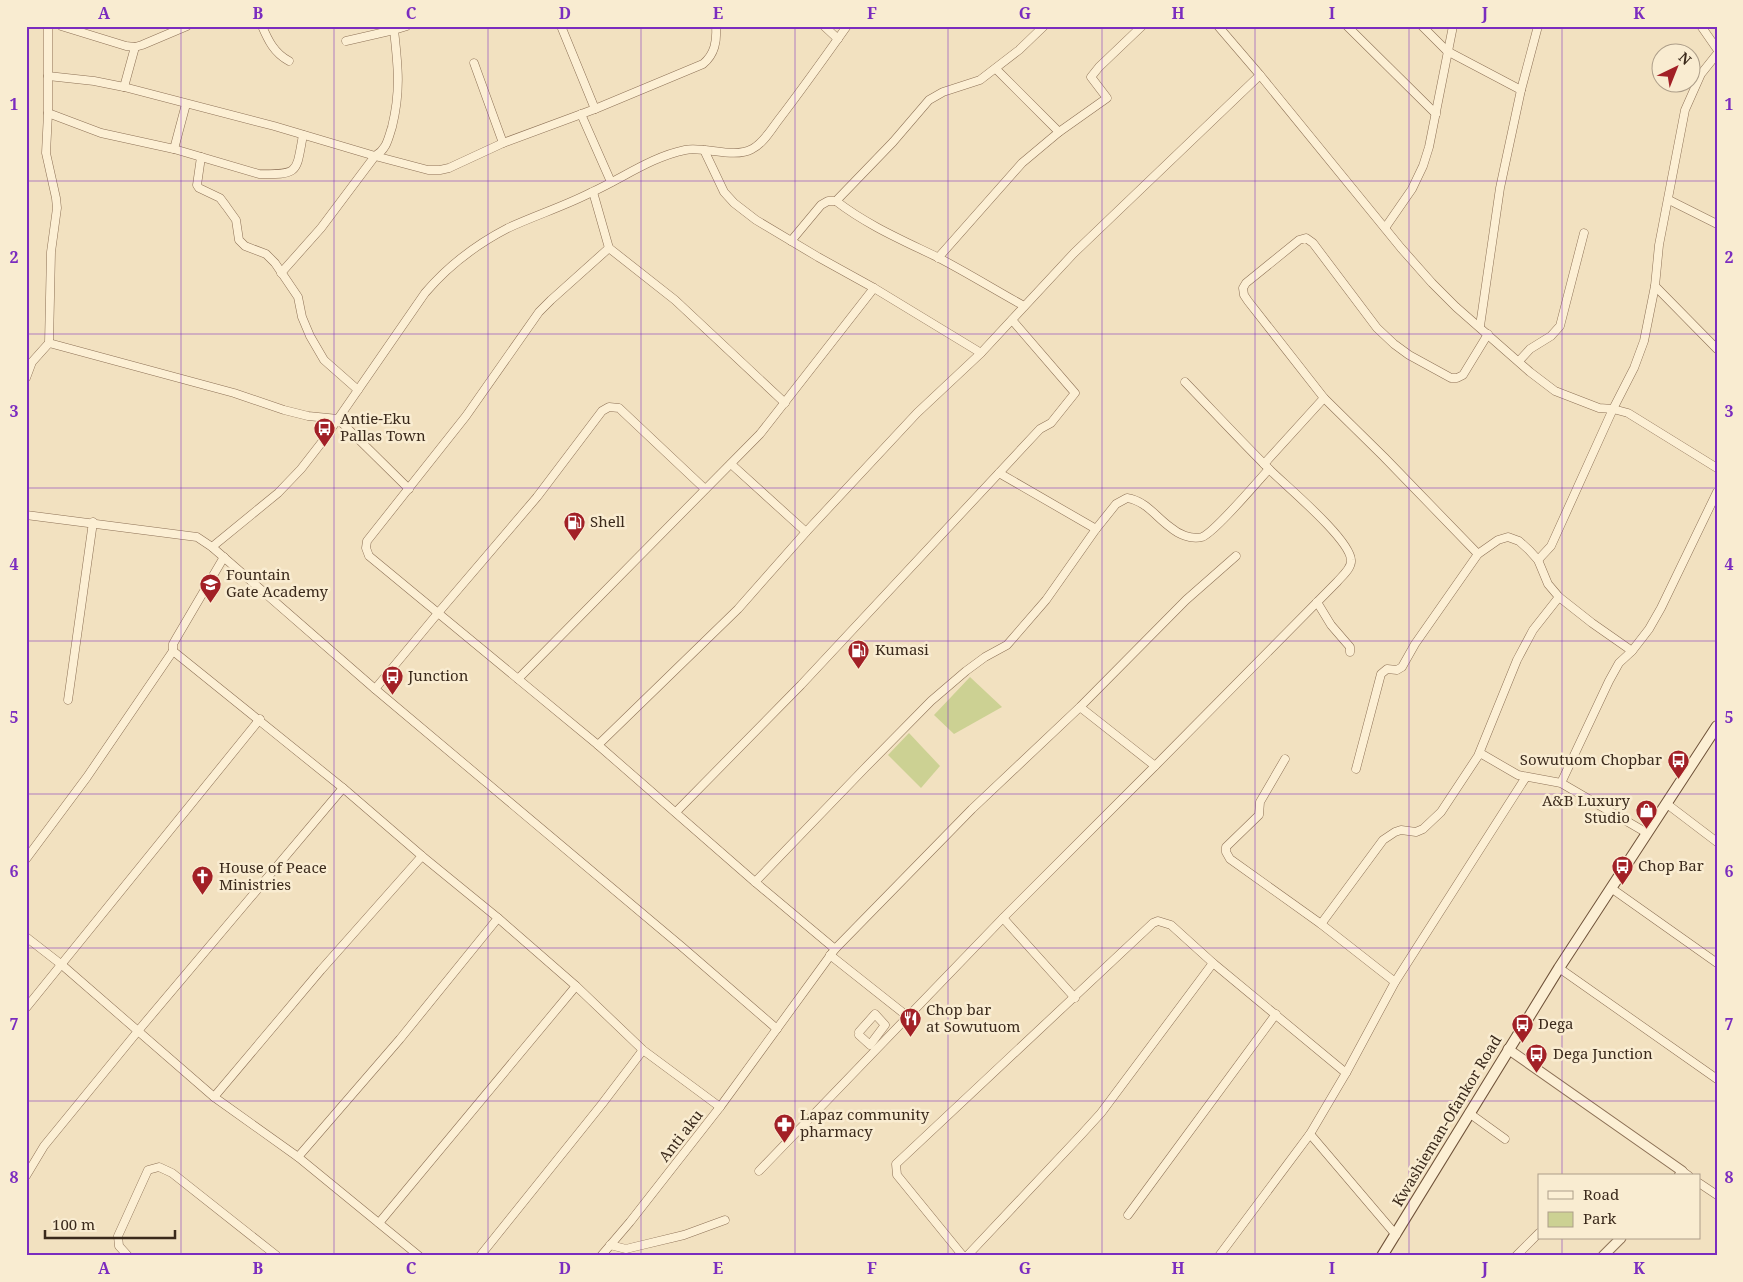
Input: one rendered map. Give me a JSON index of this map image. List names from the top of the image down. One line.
{"streets":{"main road":["Kwashieman-Ofankor Road"],"street":["Anti aku"]},"places":{"bus stop":["Antie-Eku Pallas Town","Junction","Sowutuom Chopbar","Chop Bar","Dega","Dega Junction"],"fuel station":["Shell","Kumasi"],"school or university":["Fountain Gate Academy"],"shop":["A&B Luxury Studio"],"church":["House of Peace Ministries"],"restaurant":["Chop bar at Sowutuom"],"pharmacy":["Lapaz community pharmacy"]},"legend":["Road","Park"],"scale_bar":"100 m","north":"top right","grid":{"columns":["A","B","C","D","E","F","G","H","I","J","K"],"rows":["1","2","3","4","5","6","7","8"]}}
